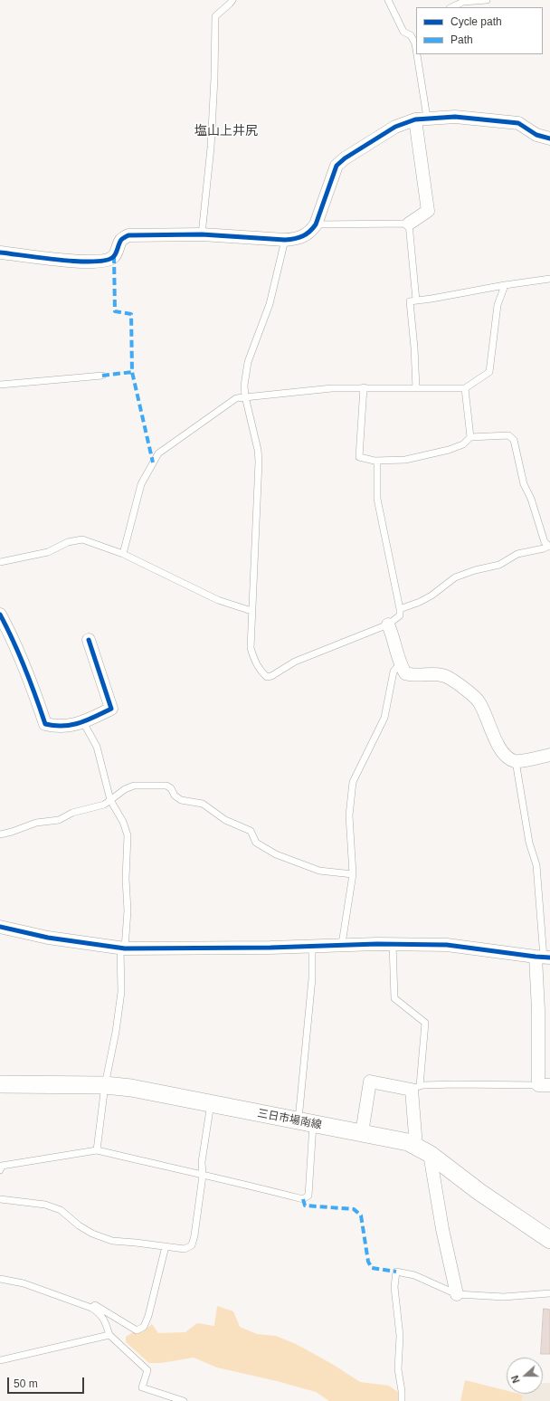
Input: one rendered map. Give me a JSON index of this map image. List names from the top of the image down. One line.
{"streets":{"main road":["三日市場南線"]},"districts":["塩山上井尻"],"legend":["Cycle path","Path"],"scale_bar":"50 m","north":"left"}
